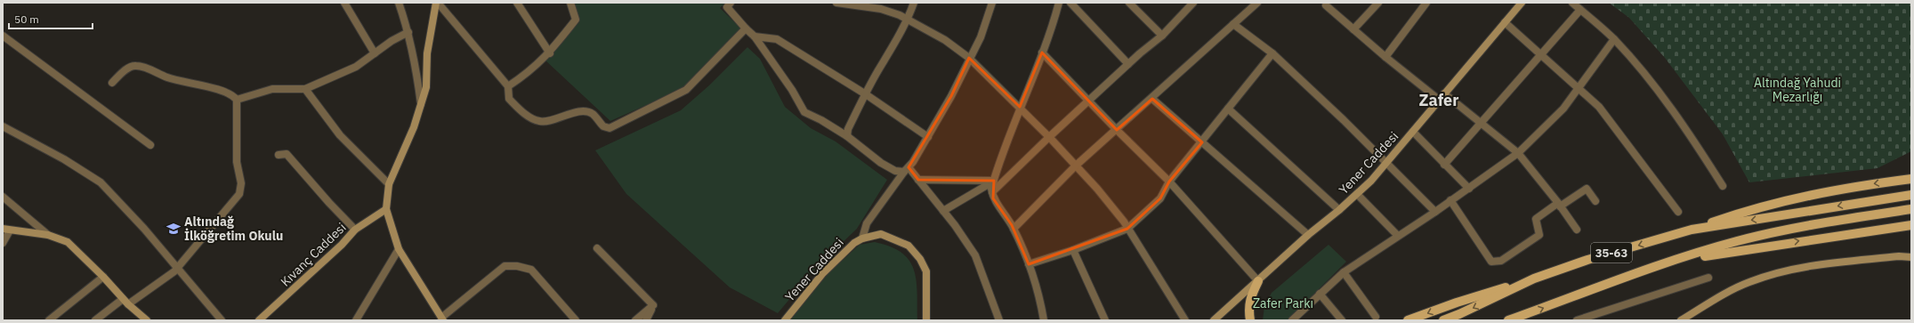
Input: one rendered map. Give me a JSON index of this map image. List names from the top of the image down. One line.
{"streets":{"main road":["Yener Caddesi","35-63","Kıvanç Caddesi"]},"districts":["Zafer"],"parks":["Altındağ Yahudi Mezarlığı","Zafer Parkı"],"places":{"school or university":["Altındağ İlköğretim Okulu"]},"scale_bar":"50 m"}
